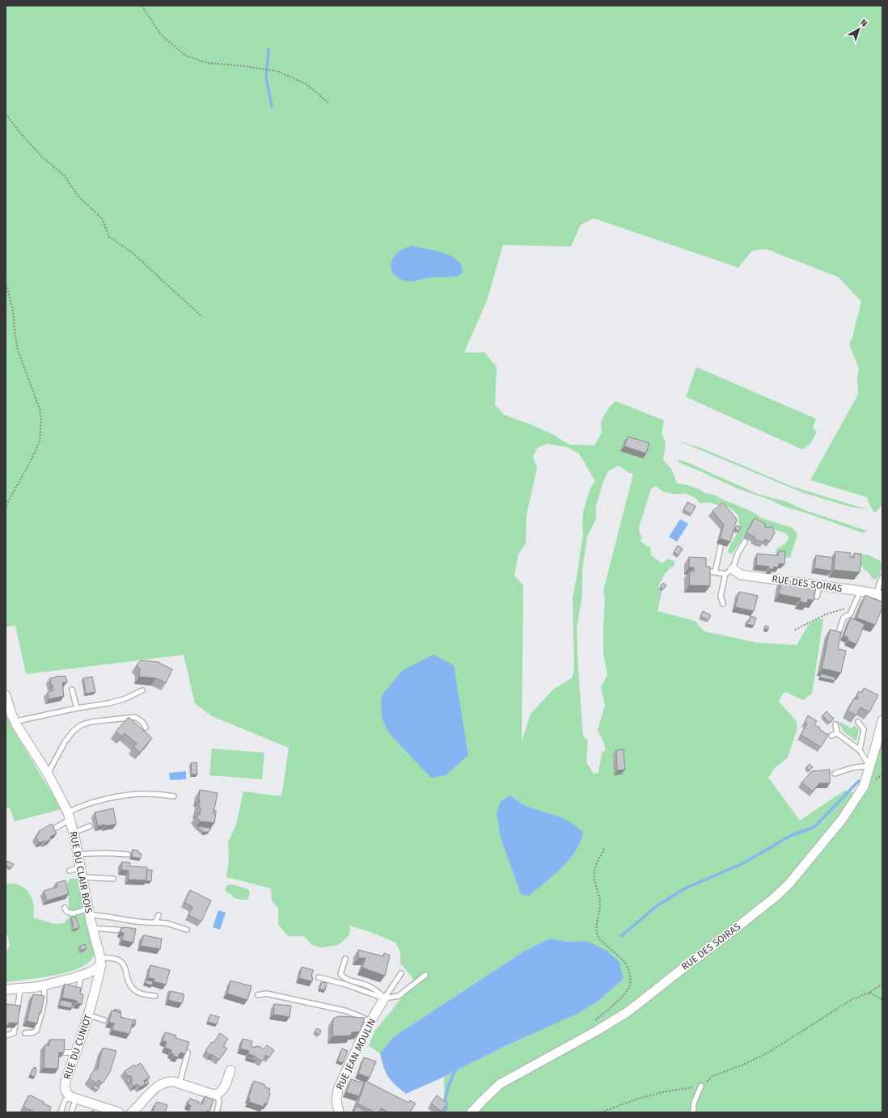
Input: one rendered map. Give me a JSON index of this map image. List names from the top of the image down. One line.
{"streets":{"street":["RUE DES SOIRAS","RUE DU CLAIR BOIS","RUE DU CUNIOT","RUE JEAN MOULIN"]},"crossings":[["RUE DU CLAIR BOIS","RUE DU CUNIOT"]],"north":"top right"}
